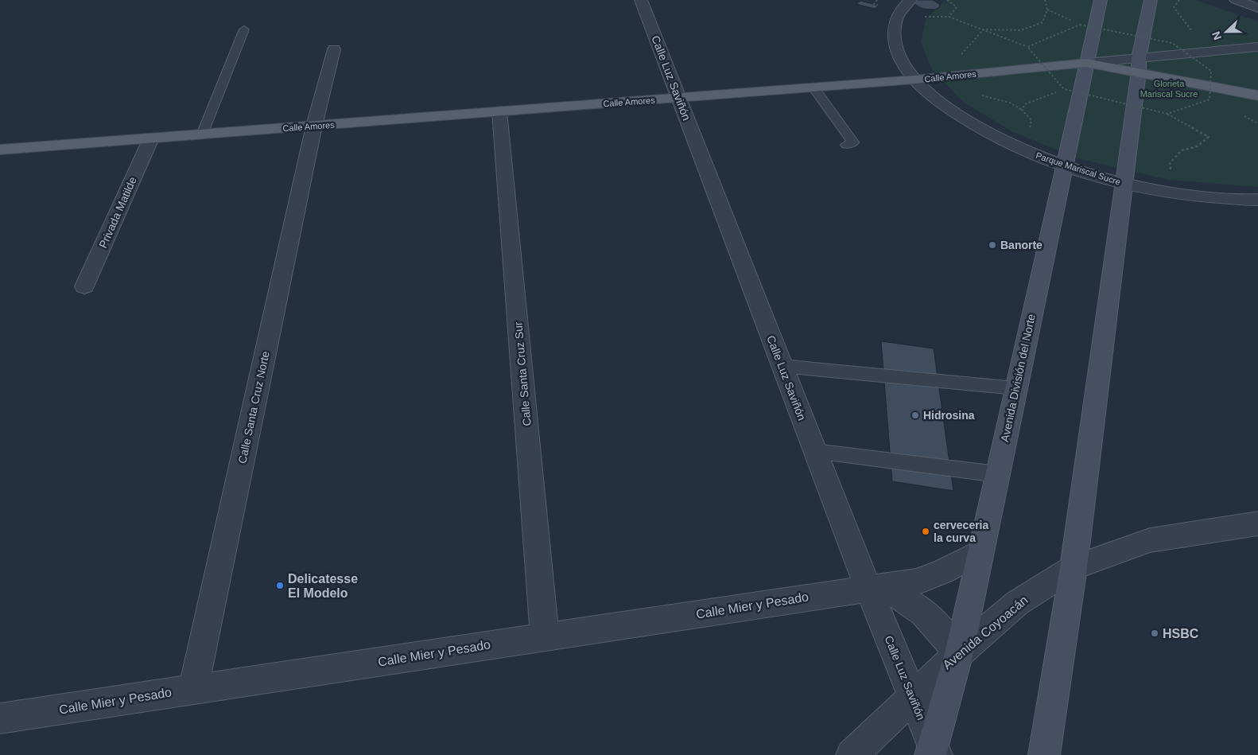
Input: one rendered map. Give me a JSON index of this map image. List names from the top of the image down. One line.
{"streets":{"main road":["Calle Amores","Avenida División del Norte"],"street":["Calle Luz Saviñón","Parque Mariscal Sucre","Privada Matilde","Calle Santa Cruz Sur","Calle Santa Cruz Norte","Calle Mier y Pesado","Avenida Coyoacán"]},"crossings":[["Calle Amores","Calle Luz Saviñón"],["Calle Amores","Parque Mariscal Sucre"],["Calle Amores","Privada Matilde"],["Calle Amores","Calle Santa Cruz Sur"],["Calle Amores","Avenida División del Norte"],["Calle Amores","Calle Santa Cruz Norte"],["Calle Luz Saviñón","Avenida División del Norte"],["Calle Luz Saviñón","Calle Mier y Pesado"],["Calle Luz Saviñón","Avenida Coyoacán"],["Parque Mariscal Sucre","Avenida División del Norte"],["Calle Santa Cruz Sur","Calle Mier y Pesado"],["Avenida División del Norte","Calle Mier y Pesado"],["Avenida División del Norte","Avenida Coyoacán"],["Calle Santa Cruz Norte","Calle Mier y Pesado"],["Calle Mier y Pesado","Avenida Coyoacán"]],"parks":["Glorieta Mariscal Sucre"],"places":["Banorte","Hidrosina","cerveceria la curva","Delicatesse El Modelo","HSBC"],"north":"left"}
